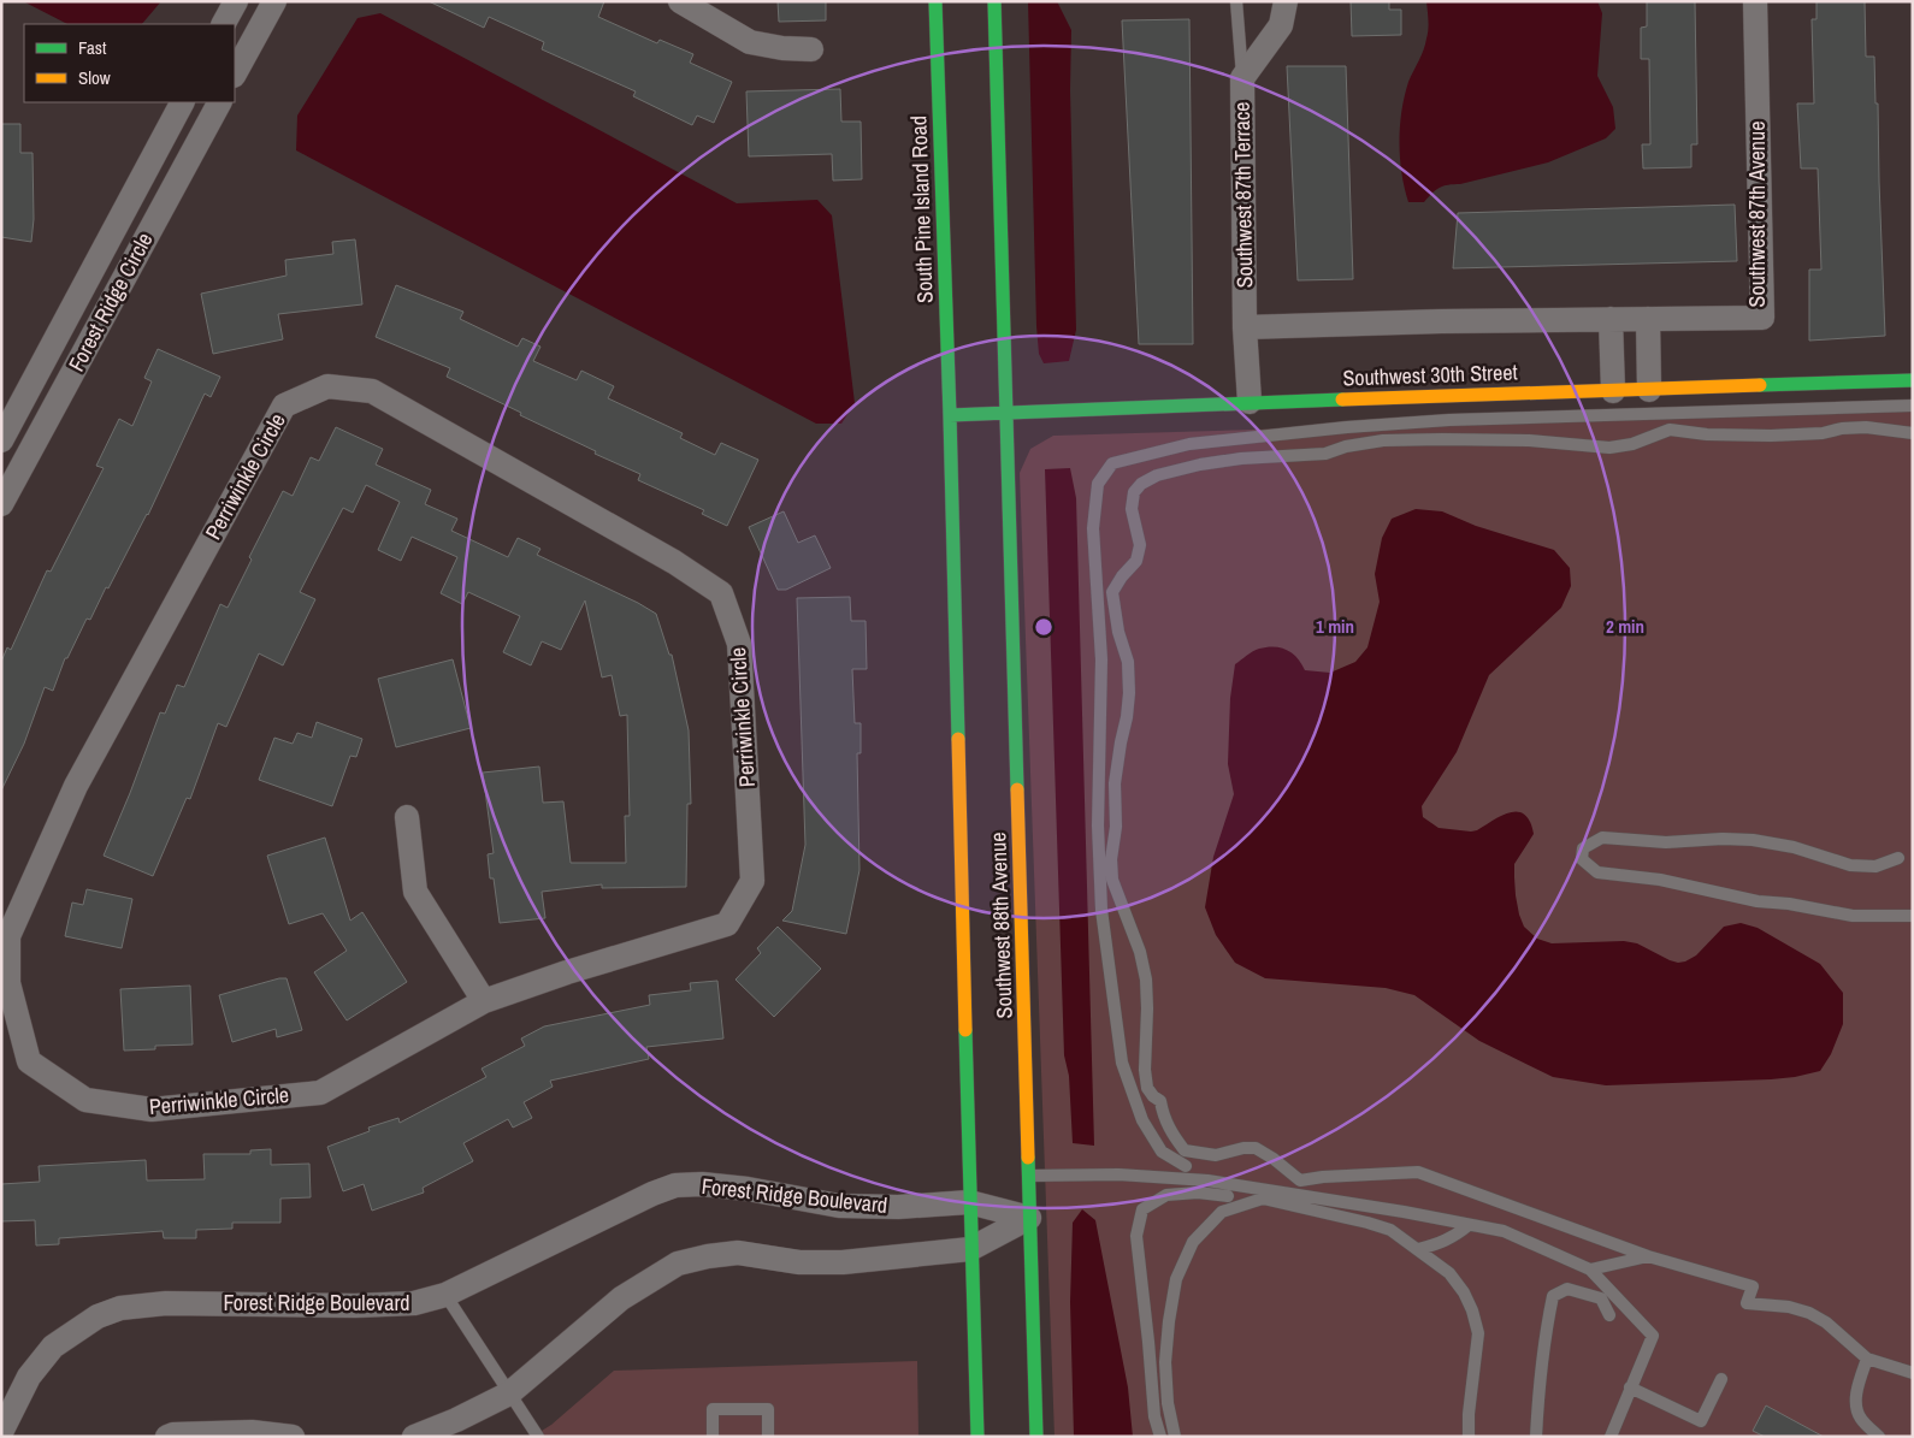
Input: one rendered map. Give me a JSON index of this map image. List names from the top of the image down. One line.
{"streets":{"main road":["South Pine Island Road","Southwest 30th Street","Southwest 88th Avenue"],"street":["Southwest 87th Terrace","Southwest 87th Avenue","Forest Ridge Circle","Perriwinkle Circle","Forest Ridge Boulevard"]},"crossings":[["Southwest 87th Terrace","Southwest 87th Avenue"],["Southwest 87th Terrace","Southwest 30th Street"],["South Pine Island Road","Southwest 30th Street"],["South Pine Island Road","Southwest 88th Avenue"],["Southwest 30th Street","Southwest 88th Avenue"],["Southwest 88th Avenue","Forest Ridge Boulevard"]],"legend":["Fast","Slow"],"rings":["1 min","2 min"]}
